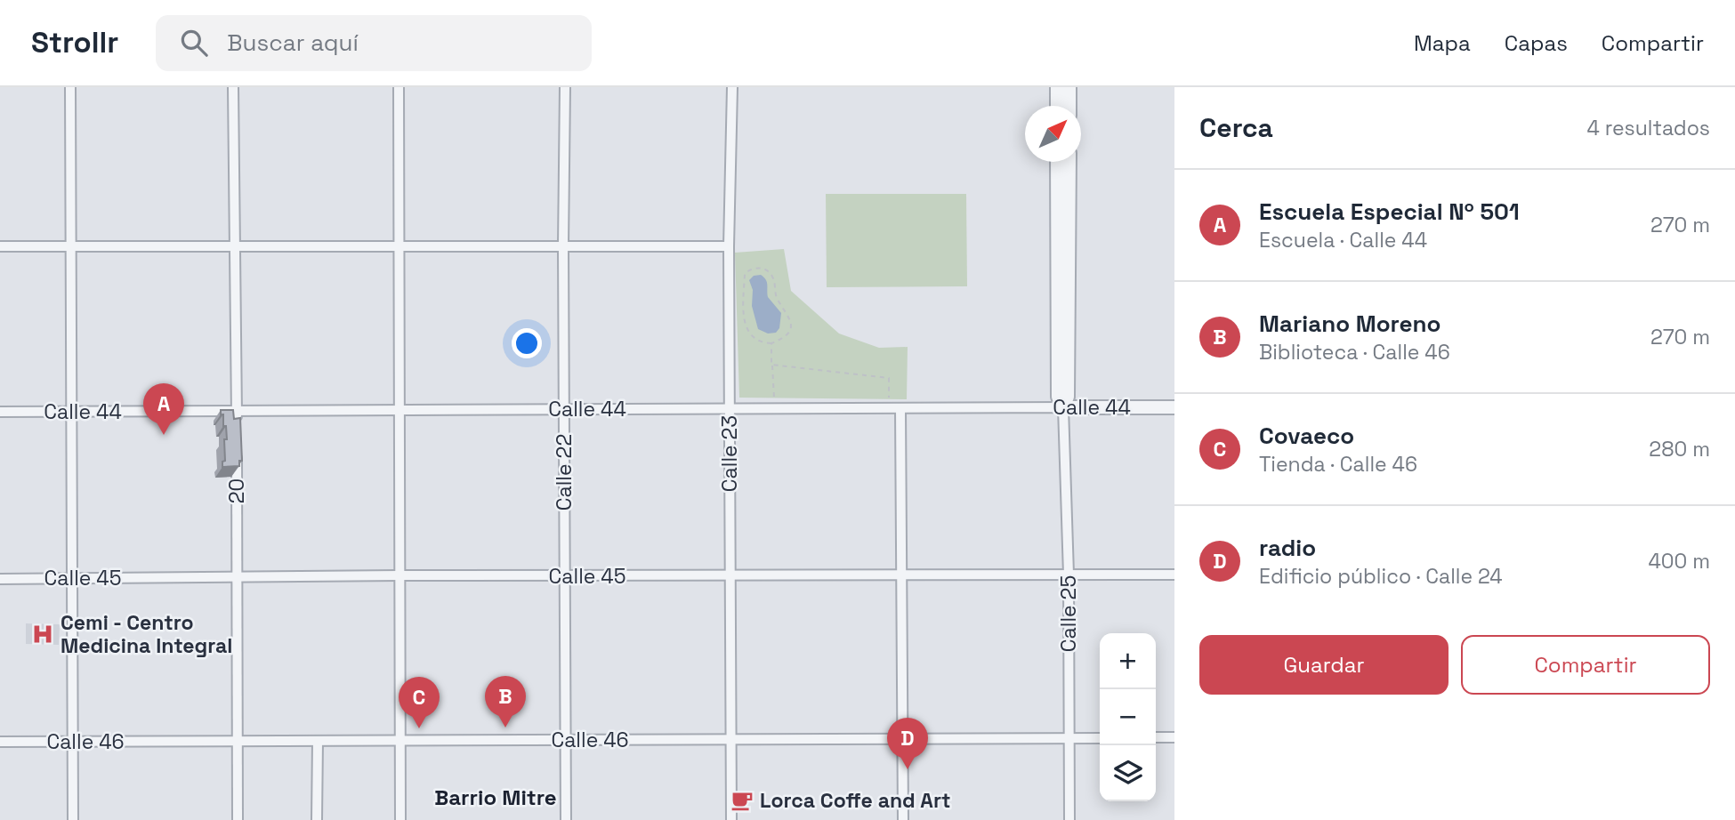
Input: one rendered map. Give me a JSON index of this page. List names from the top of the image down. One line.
{"streets":{"street":["Calle 44","Calle 23","Calle 22","20","Calle 45","Calle 25","Calle 46"]},"crossings":[["Calle 44","Calle 23"],["Calle 44","Calle 22"],["Calle 44","Calle 25"],["Calle 23","Calle 45"],["Calle 23","Calle 46"],["Calle 22","Calle 45"],["Calle 22","Calle 46"],["20","Calle 45"],["20","Calle 46"],["Calle 45","Calle 25"],["Calle 25","Calle 46"]],"districts":["Barrio Mitre"],"places":{"hospital":["Cemi - Centro Medicina Integral"],"cafe":["Lorca Coffe and Art"]},"north":"top right","page":{"header":"Strollr","search":"Buscar aquí","nav":["Mapa","Capas","Compartir"],"heading":["Cerca","4 resultados"],"list":[{"mark":"A","name":"Escuela Especial Nº 501","note":"Escuela · Calle 44","value":"270 m"},{"mark":"B","name":"Mariano Moreno","note":"Biblioteca · Calle 46","value":"270 m"},{"mark":"C","name":"Covaeco","note":"Tienda · Calle 46","value":"280 m"},{"mark":"D","name":"radio","note":"Edificio público · Calle 24","value":"400 m"}],"pins":["A","B","C","D"],"buttons":["Guardar","Compartir"],"map_buttons":["+","−"]}}
